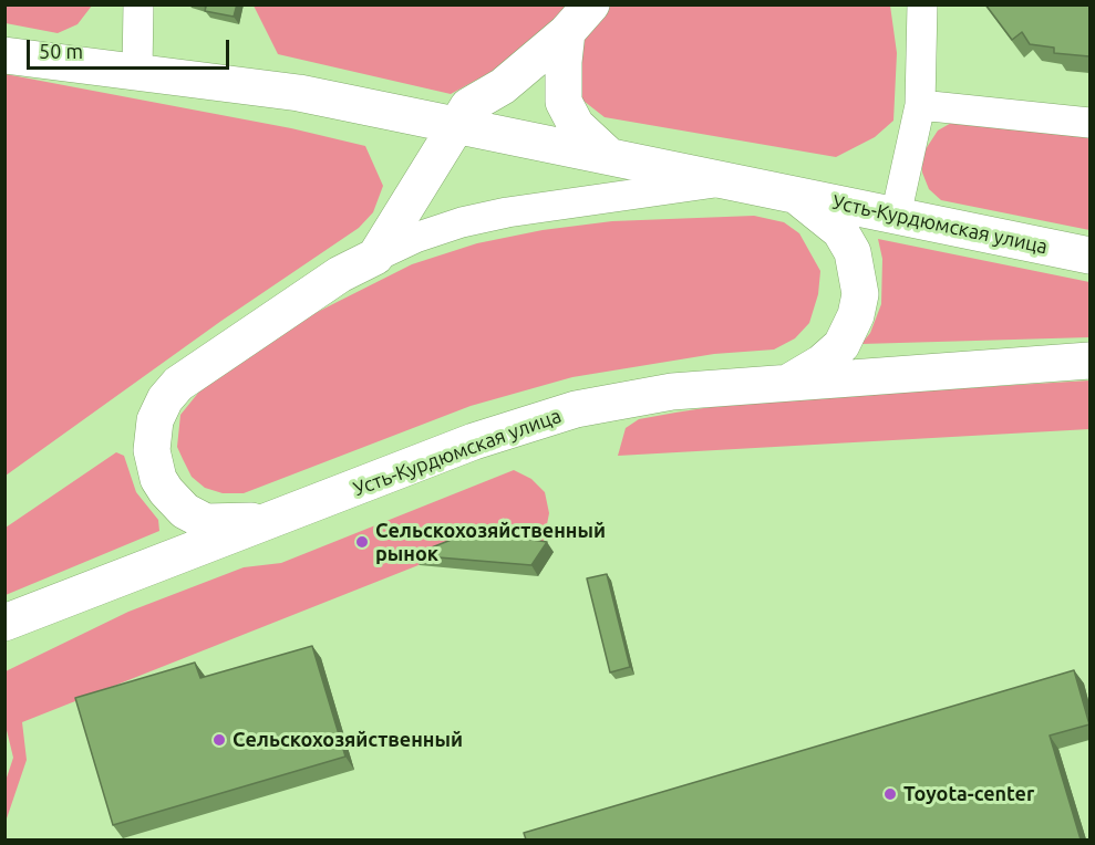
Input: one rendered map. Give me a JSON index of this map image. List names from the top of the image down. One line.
{"streets":{"main road":["Усть-Курдюмская улица"]},"places":["Сельскохозяйственный рынок","Сельскохозяйственный","Toyota-center"],"scale_bar":"50 m"}
